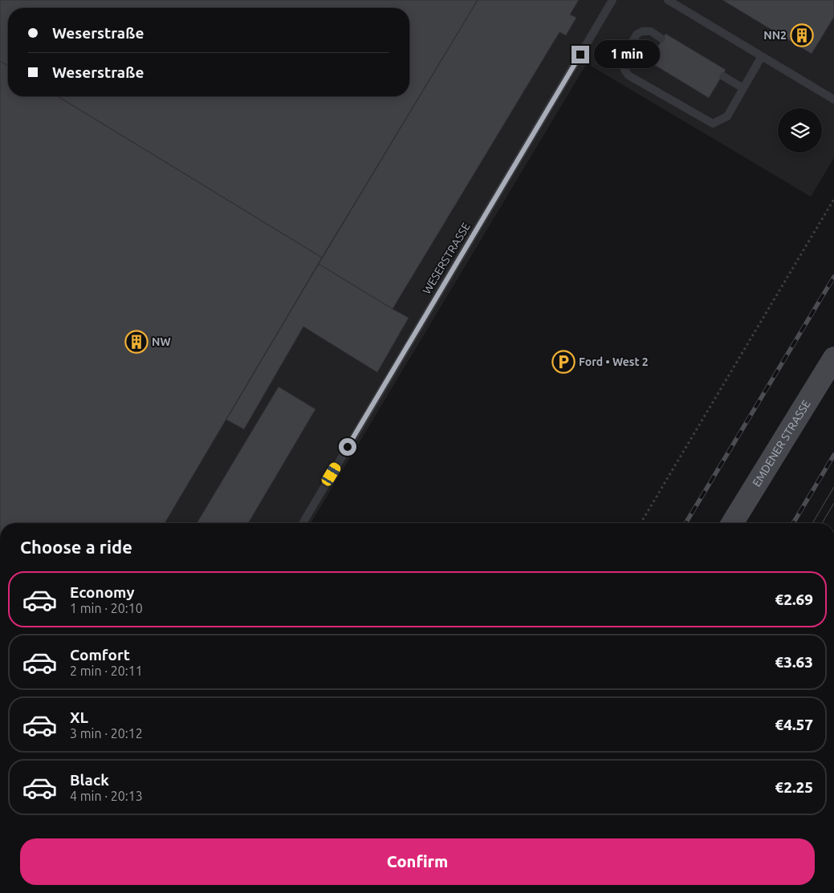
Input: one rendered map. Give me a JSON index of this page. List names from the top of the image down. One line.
{"streets":{"street":["EMDENER STRASSE"],"lane":["WESERSTRASSE"]},"places":{"building":["NN2","NW"],"parking":["Ford • West 2"]},"page":{"banner":["Weserstraße","Weserstraße"],"bubble":"1 min","heading":"Choose a ride","list":[{"name":"Economy","note":"1 min · 20:10","value":"€2.69"},{"name":"Comfort","note":"2 min · 20:11","value":"€3.63"},{"name":"XL","note":"3 min · 20:12","value":"€4.57"},{"name":"Black","note":"4 min · 20:13","value":"€2.25"}],"buttons":"Confirm"}}
